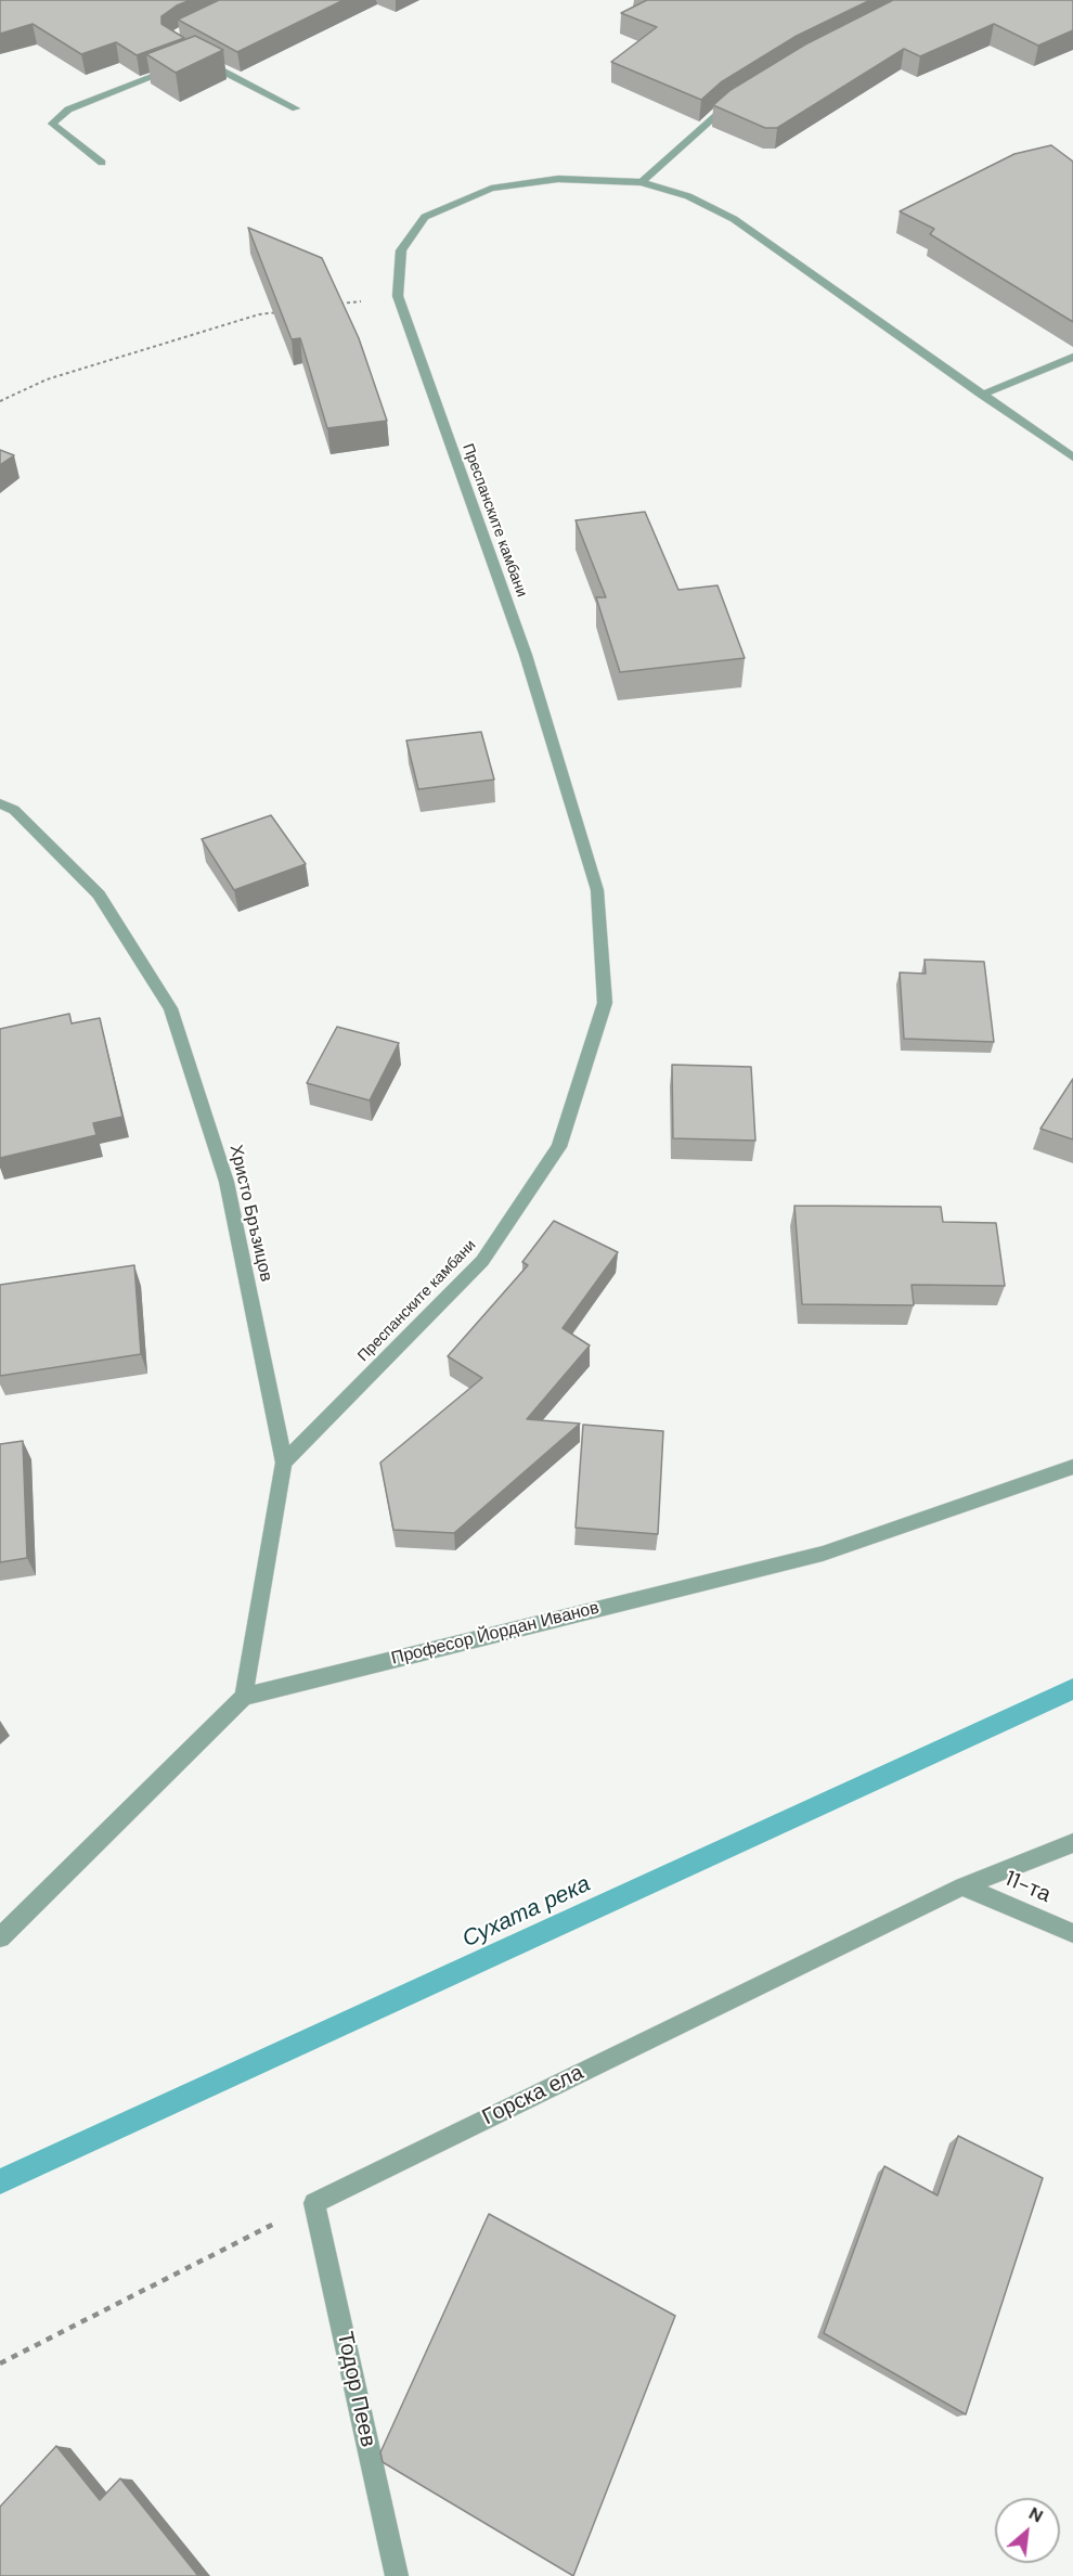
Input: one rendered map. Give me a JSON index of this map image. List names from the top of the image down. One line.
{"streets":{"street":["Преспанските камбани","Христо Бръзицов","Професор Йордан Иванов","11-та","Горска ела","Тодор Пеев"]},"crossings":[["Преспанските камбани","Христо Бръзицов"],["Христо Бръзицов","Професор Йордан Иванов"],["11-та","Горска ела"],["Горска ела","Тодор Пеев"]],"water":["Сухата река"],"north":"top right"}
